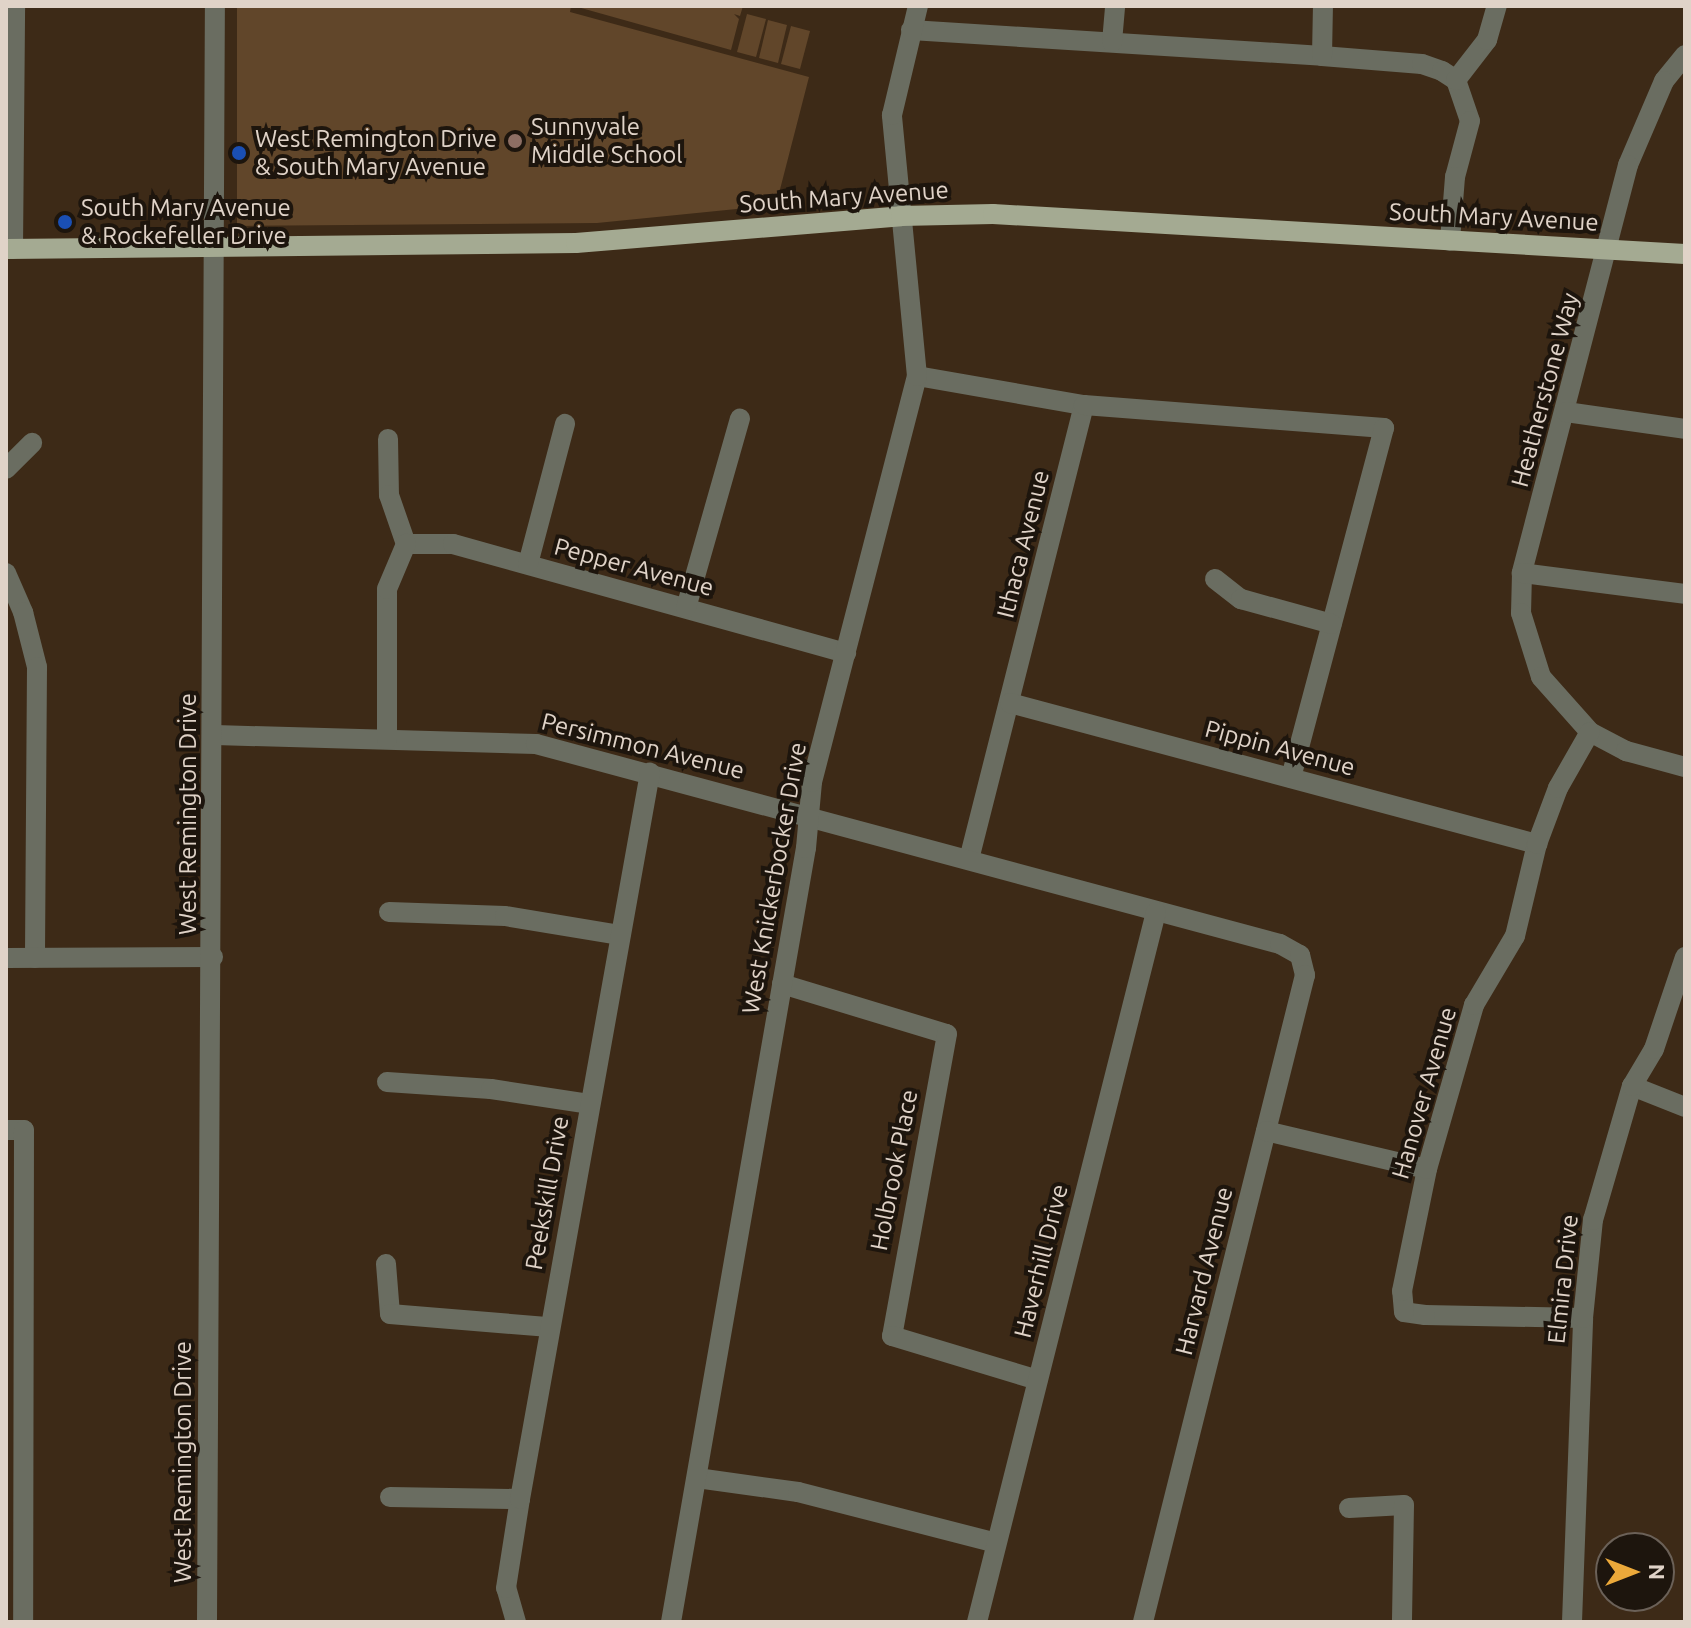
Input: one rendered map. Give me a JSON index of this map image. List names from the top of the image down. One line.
{"streets":{"main road":["South Mary Avenue"],"street":["Heatherstone Way","Ithaca Avenue","Pepper Avenue","Persimmon Avenue","Pippin Avenue","West Remington Drive","West Knickerbocker Drive","Hanover Avenue","Holbrook Place","Peekskill Drive","Haverhill Drive","Harvard Avenue","Elmira Drive"]},"crossings":[["South Mary Avenue","Heatherstone Way"],["South Mary Avenue","West Remington Drive"],["South Mary Avenue","West Knickerbocker Drive"],["Heatherstone Way","Hanover Avenue"],["Ithaca Avenue","Persimmon Avenue"],["Ithaca Avenue","Pippin Avenue"],["Pepper Avenue","West Knickerbocker Drive"],["Persimmon Avenue","West Remington Drive"],["Persimmon Avenue","West Knickerbocker Drive"],["Persimmon Avenue","Peekskill Drive"],["Persimmon Avenue","Haverhill Drive"],["Persimmon Avenue","Harvard Avenue"],["Pippin Avenue","Hanover Avenue"],["West Knickerbocker Drive","Holbrook Place"],["Hanover Avenue","Elmira Drive"],["Holbrook Place","Haverhill Drive"]],"places":["Sunnyvale Middle School","West Remington Drive & South Mary Avenue","South Mary Avenue & Rockefeller Drive"],"north":"right"}
